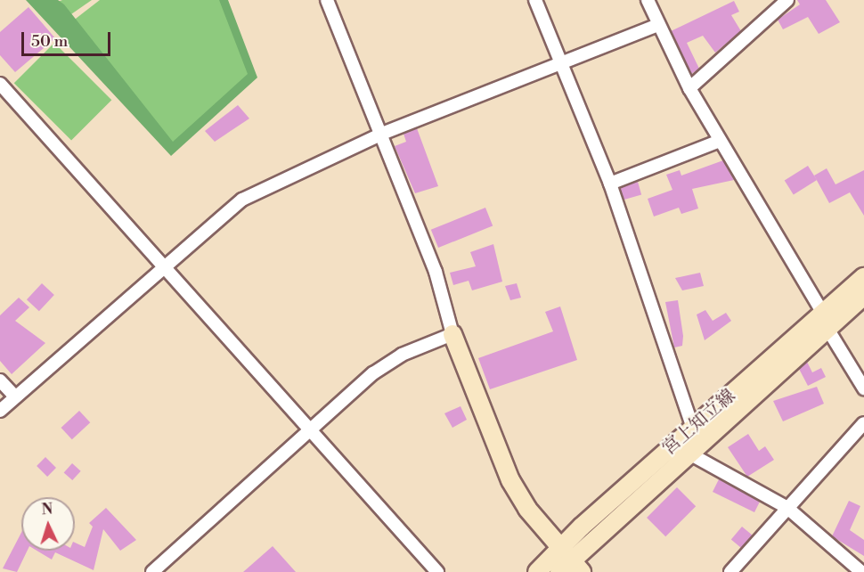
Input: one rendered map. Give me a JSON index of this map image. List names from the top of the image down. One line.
{"streets":{"main road":["宮上知立線"]},"scale_bar":"50 m","north":"top"}
